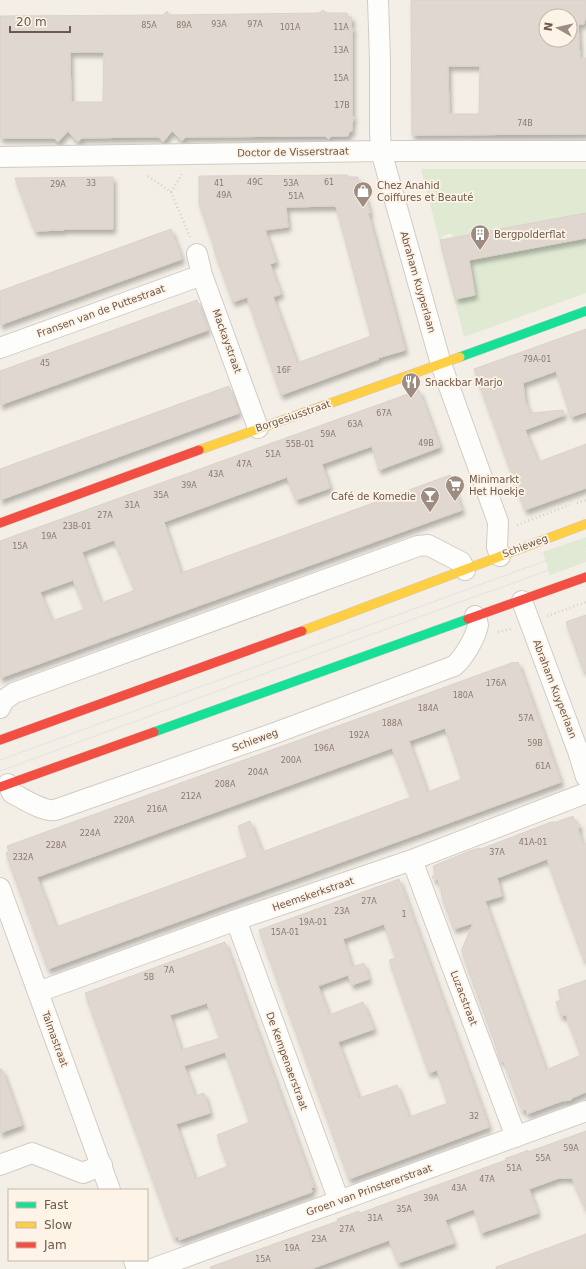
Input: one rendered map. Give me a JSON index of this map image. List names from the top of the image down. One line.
{"streets":{"main road":["Borgesiusstraat","Schieweg"],"street":["Doctor de Visserstraat","Abraham Kuyperlaan","Fransen van de Puttestraat","Mackaystraat","Heemskerkstraat","Luzacstraat","Talmastraat","De Kempenaerstraat","Groen van Prinstererstraat"]},"crossings":[["Doctor de Visserstraat","Abraham Kuyperlaan"],["Abraham Kuyperlaan","Borgesiusstraat"],["Abraham Kuyperlaan","Schieweg"],["Fransen van de Puttestraat","Mackaystraat"],["Mackaystraat","Borgesiusstraat"],["Heemskerkstraat","Luzacstraat"],["Heemskerkstraat","Talmastraat"],["Heemskerkstraat","De Kempenaerstraat"],["Luzacstraat","Groen van Prinstererstraat"],["De Kempenaerstraat","Groen van Prinstererstraat"]],"places":{"shop":["Chez Anahid Coiffures et Beauté"],"building":["Bergpolderflat"],"restaurant":["Snackbar Marjo"],"supermarket":["Minimarkt Het Hoekje"],"bar":["Café de Komedie"]},"house_numbers":["93A","97A","85A","89A","101A","11A","13A","15A","17B","74B","49C","61","33","41","53A","29A","49A","51A","79A-01","45","16F","67A","63A","59A","49B","55B-01","51A","47A","43A","39A","35A","31A","27A","23B-01","19A","15A","176A","180A","184A","57A","188A","192A","59B","196A","200A","61A","204A","208A","212A","216A","220A","224A","41A-01","228A","37A","232A","27A","23A","1","19A-01","15A-01","7A","5B","32","59A","55A","51A","47A","43A","39A","35A","31A","27A","23A","19A","15A"],"legend":["Fast","Slow","Jam"],"scale_bar":"20 m","north":"left"}
